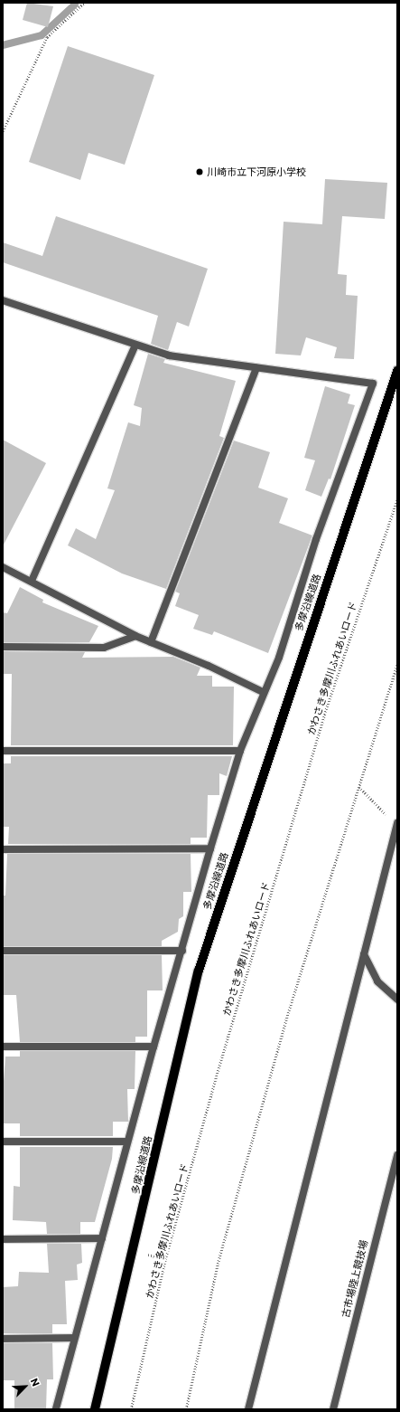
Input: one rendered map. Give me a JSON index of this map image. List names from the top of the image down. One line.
{"streets":{"main road":["多摩沿線道路"],"street":["古市場陸上競技場"],"path":["かわさき多摩川ふれあいロード"]},"places":["川崎市立下河原小学校"],"north":"top right"}
